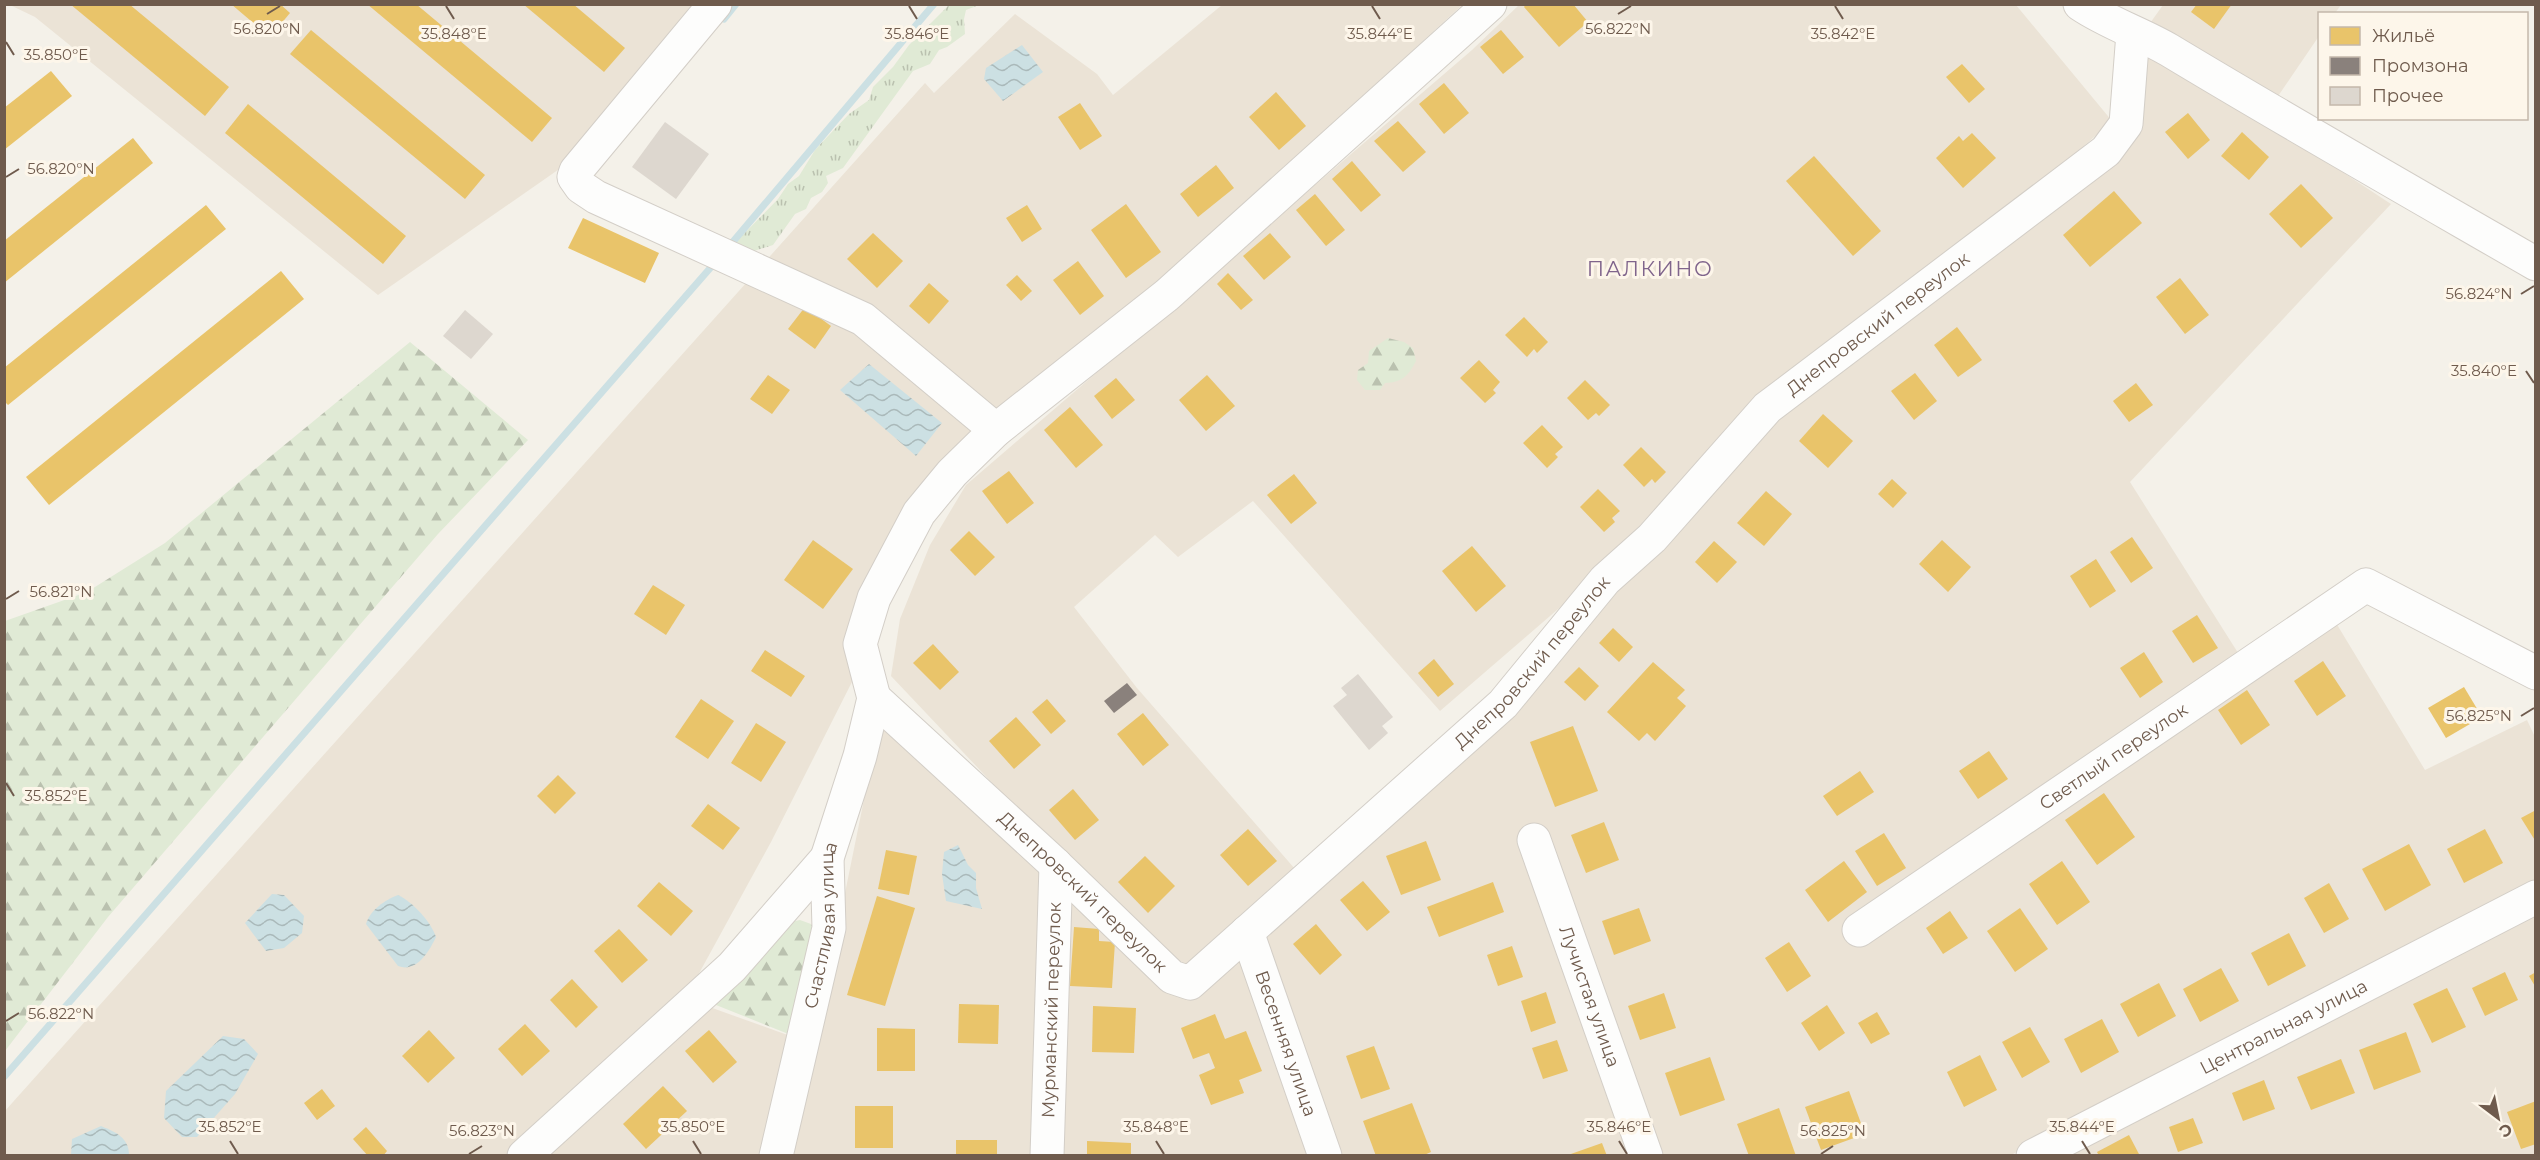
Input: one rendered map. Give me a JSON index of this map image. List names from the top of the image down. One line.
{"streets":{"street":["Днепровский переулок","Светлый переулок","Счастливая улица","Лучистая улица","Мурманский переулок","Центральная улица","Весенняя улица"]},"crossings":[["Днепровский переулок","Счастливая улица"],["Днепровский переулок","Мурманский переулок"],["Днепровский переулок","Весенняя улица"]],"districts":["ПАЛКИНО"],"legend":["Жильё","Промзона","Прочее"],"north":"bottom right","coordinates":["56.820°N","56.822°N","35.842°E","35.848°E","35.846°E","35.844°E","35.850°E","56.824°N","35.840°E","56.821°N","56.825°N","35.852°E","56.823°N"]}
